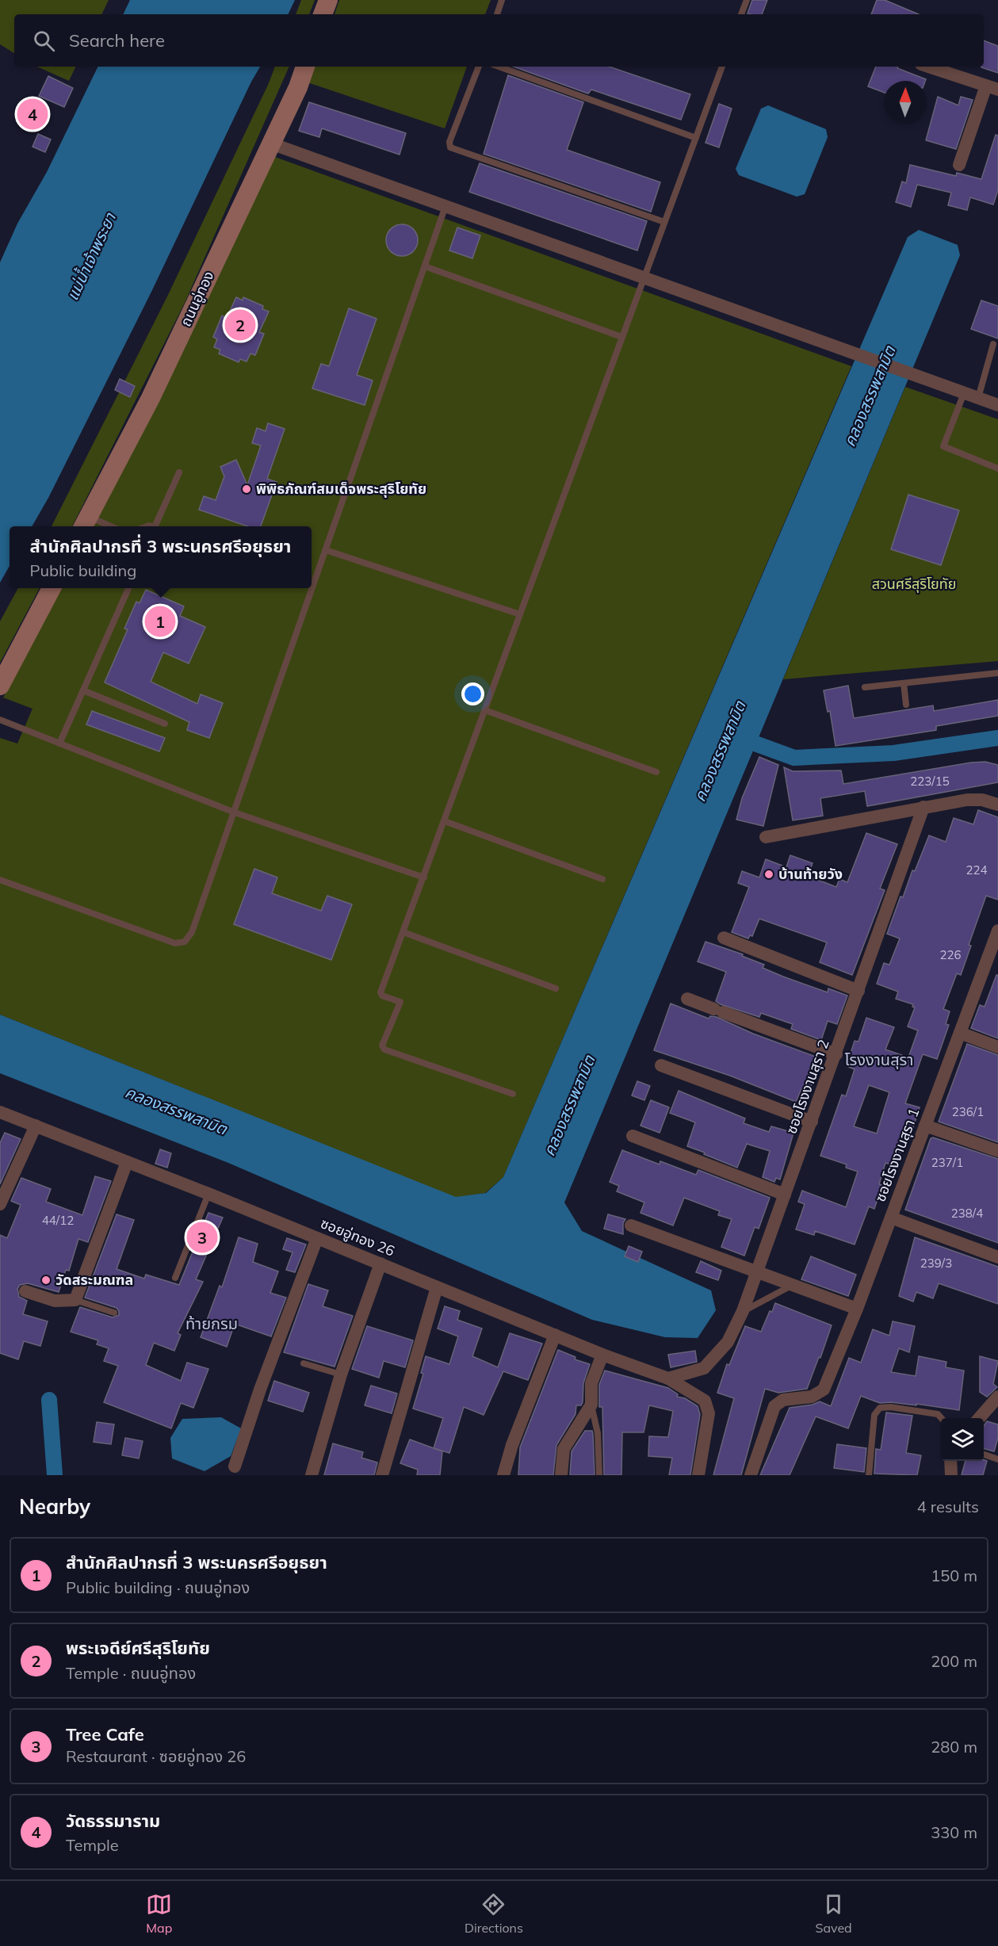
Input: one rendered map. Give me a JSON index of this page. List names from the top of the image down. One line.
{"streets":{"main road":["ถนนอู่ทอง"],"street":["ซอยโรงงานสุรา 2","ซอยโรงงานสุรา 1","ซอยอู่ทอง 26"]},"crossings":[["ซอยโรงงานสุรา 2","ซอยอู่ทอง 26"]],"districts":["โรงงานสุรา","ท้ายกรม"],"water":["แม่น้ำเจ้าพระยา","คลองสรรพสามิต"],"parks":["สวนศรีสุริโยทัย"],"places":["พิพิธภัณฑ์สมเด็จพระสุริโยทัย","บ้านท้ายวัง","วัดสระมณฑล"],"house_numbers":["223/15","224","226","236/1","237/1","238/4","44/12","239/3"],"north":"top","page":{"search":"Search here","pins":["4","2","1","3"],"popup":["สำนักศิลปากรที่ 3 พระนครศรีอยุธยา","Public building"],"heading":["Nearby","4 results"],"list":[{"mark":"1","name":"สำนักศิลปากรที่ 3 พระนครศรีอยุธยา","note":"Public building · ถนนอู่ทอง","value":"150 m"},{"mark":"2","name":"พระเจดีย์ศรีสุริโยทัย","note":"Temple · ถนนอู่ทอง","value":"200 m"},{"mark":"3","name":"Tree Cafe","note":"Restaurant · ซอยอู่ทอง 26","value":"280 m"},{"mark":"4","name":"วัดธรรมาราม","note":"Temple","value":"330 m"}],"nav":["Map","Directions","Saved"]}}
